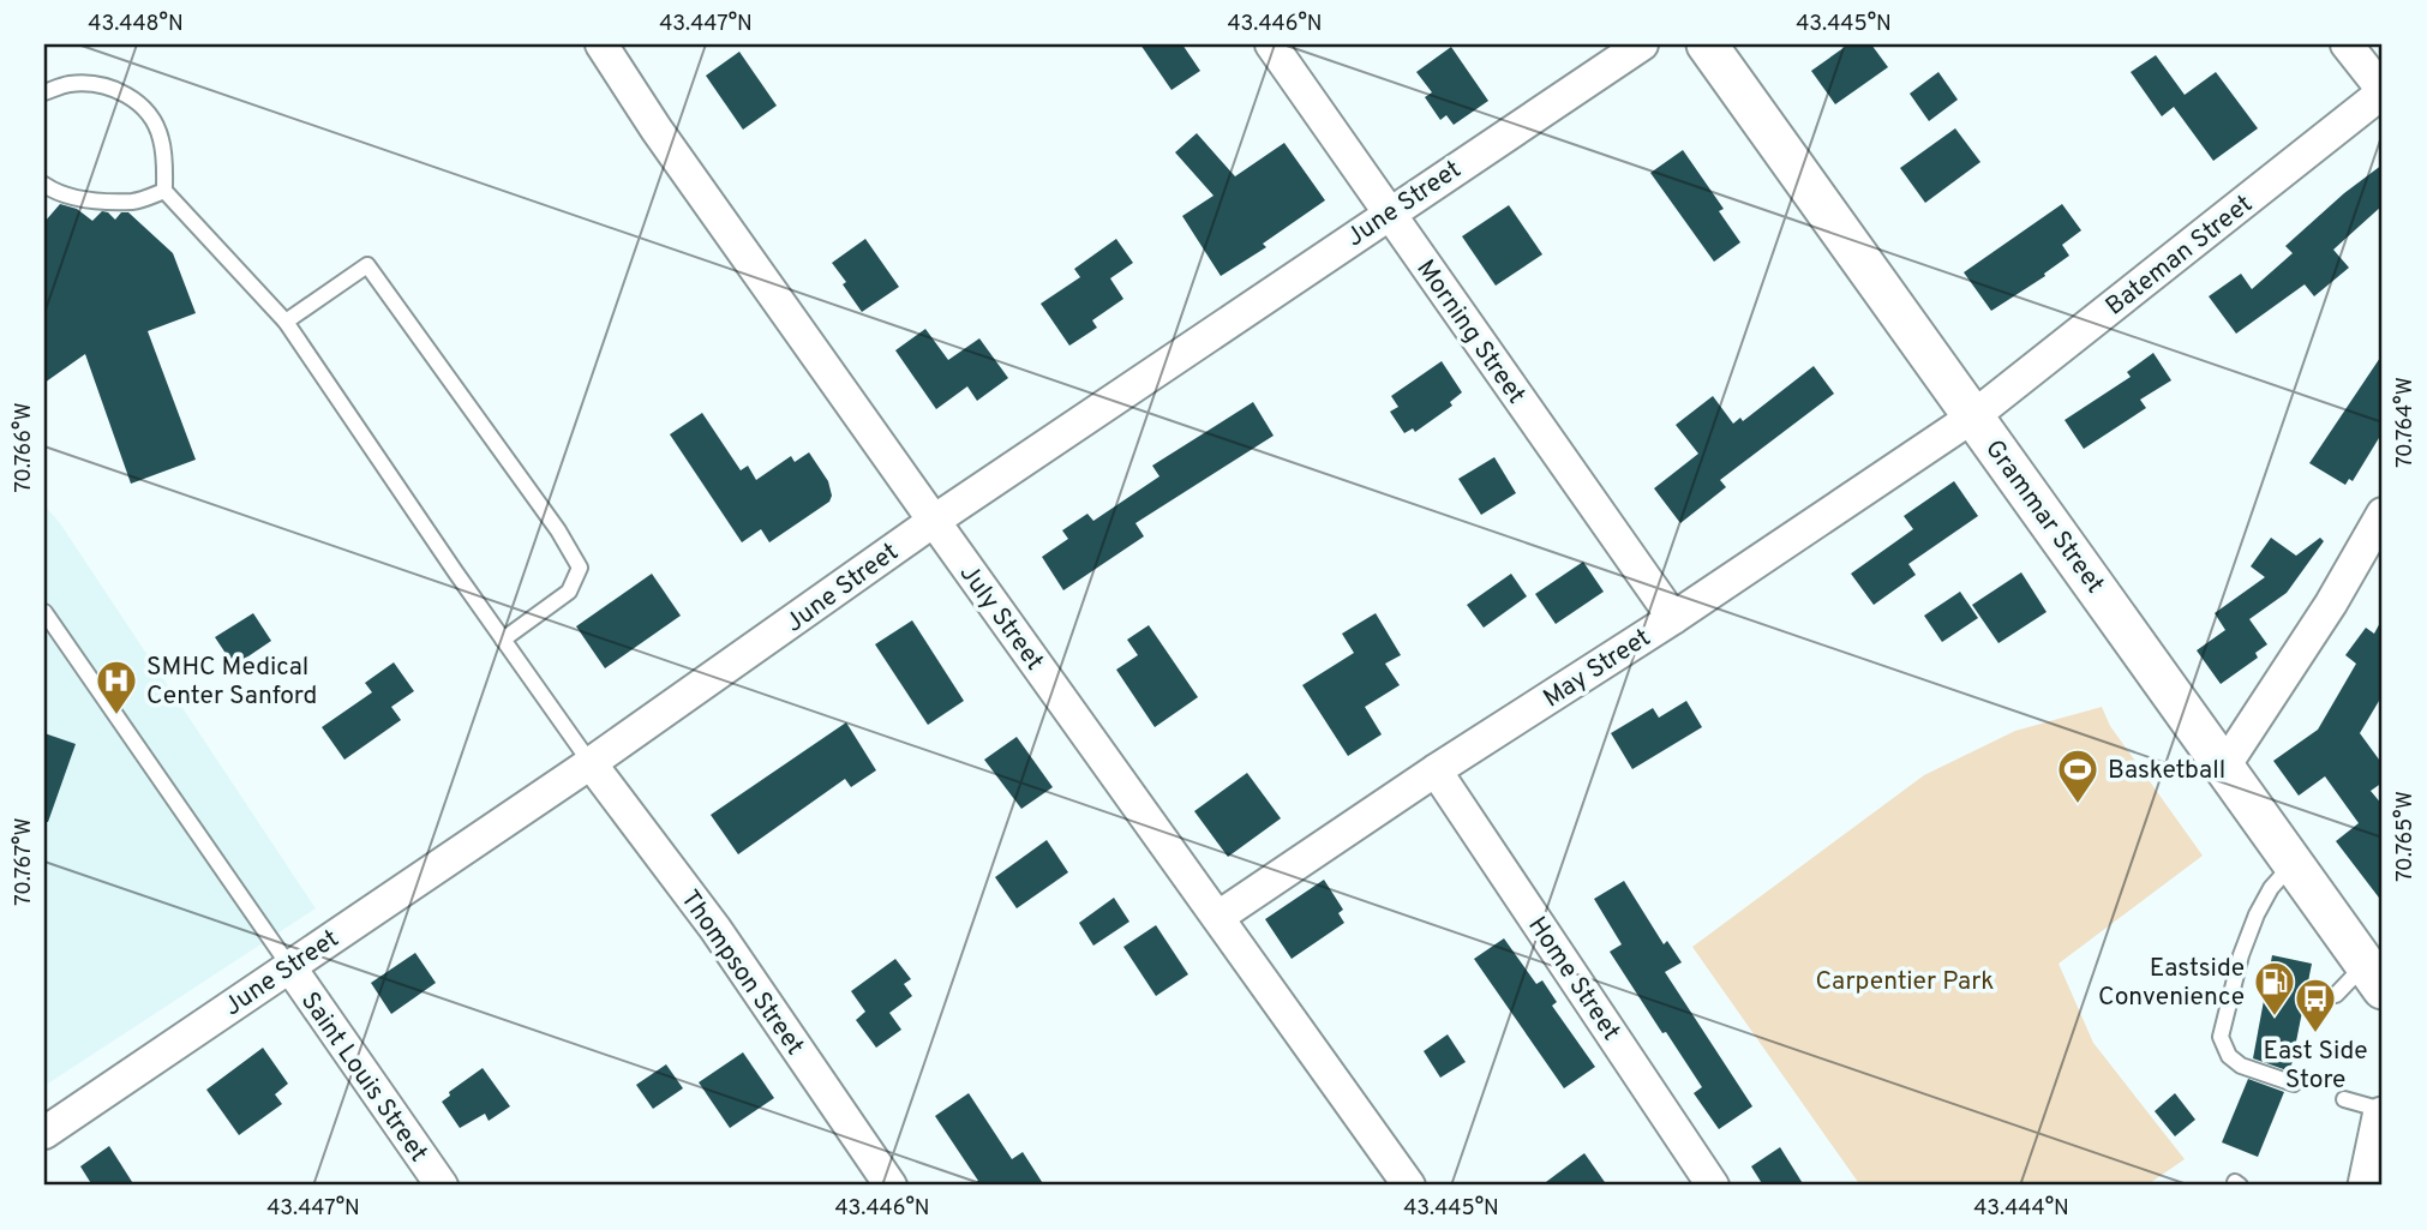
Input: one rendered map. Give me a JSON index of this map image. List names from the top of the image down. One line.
{"streets":{"street":["June Street","Bateman Street","Morning Street","Grammar Street","July Street","May Street","Thompson Street","Home Street","Saint Louis Street"]},"crossings":[["June Street","Morning Street"],["June Street","July Street"],["June Street","Thompson Street"],["June Street","Saint Louis Street"],["Bateman Street","Grammar Street"],["Bateman Street","May Street"],["Morning Street","May Street"],["Grammar Street","May Street"],["July Street","May Street"],["May Street","Home Street"]],"parks":["Carpentier Park"],"places":{"hospital":["SMHC Medical Center Sanford"],"sports":["Basketball"],"fuel station":["Eastside Convenience"],"bus stop":["East Side Store"]},"coordinates":["43.448°N","43.447°N","43.446°N","43.445°N","70.764°W","70.766°W","70.765°W","70.767°W","43.444°N"]}
